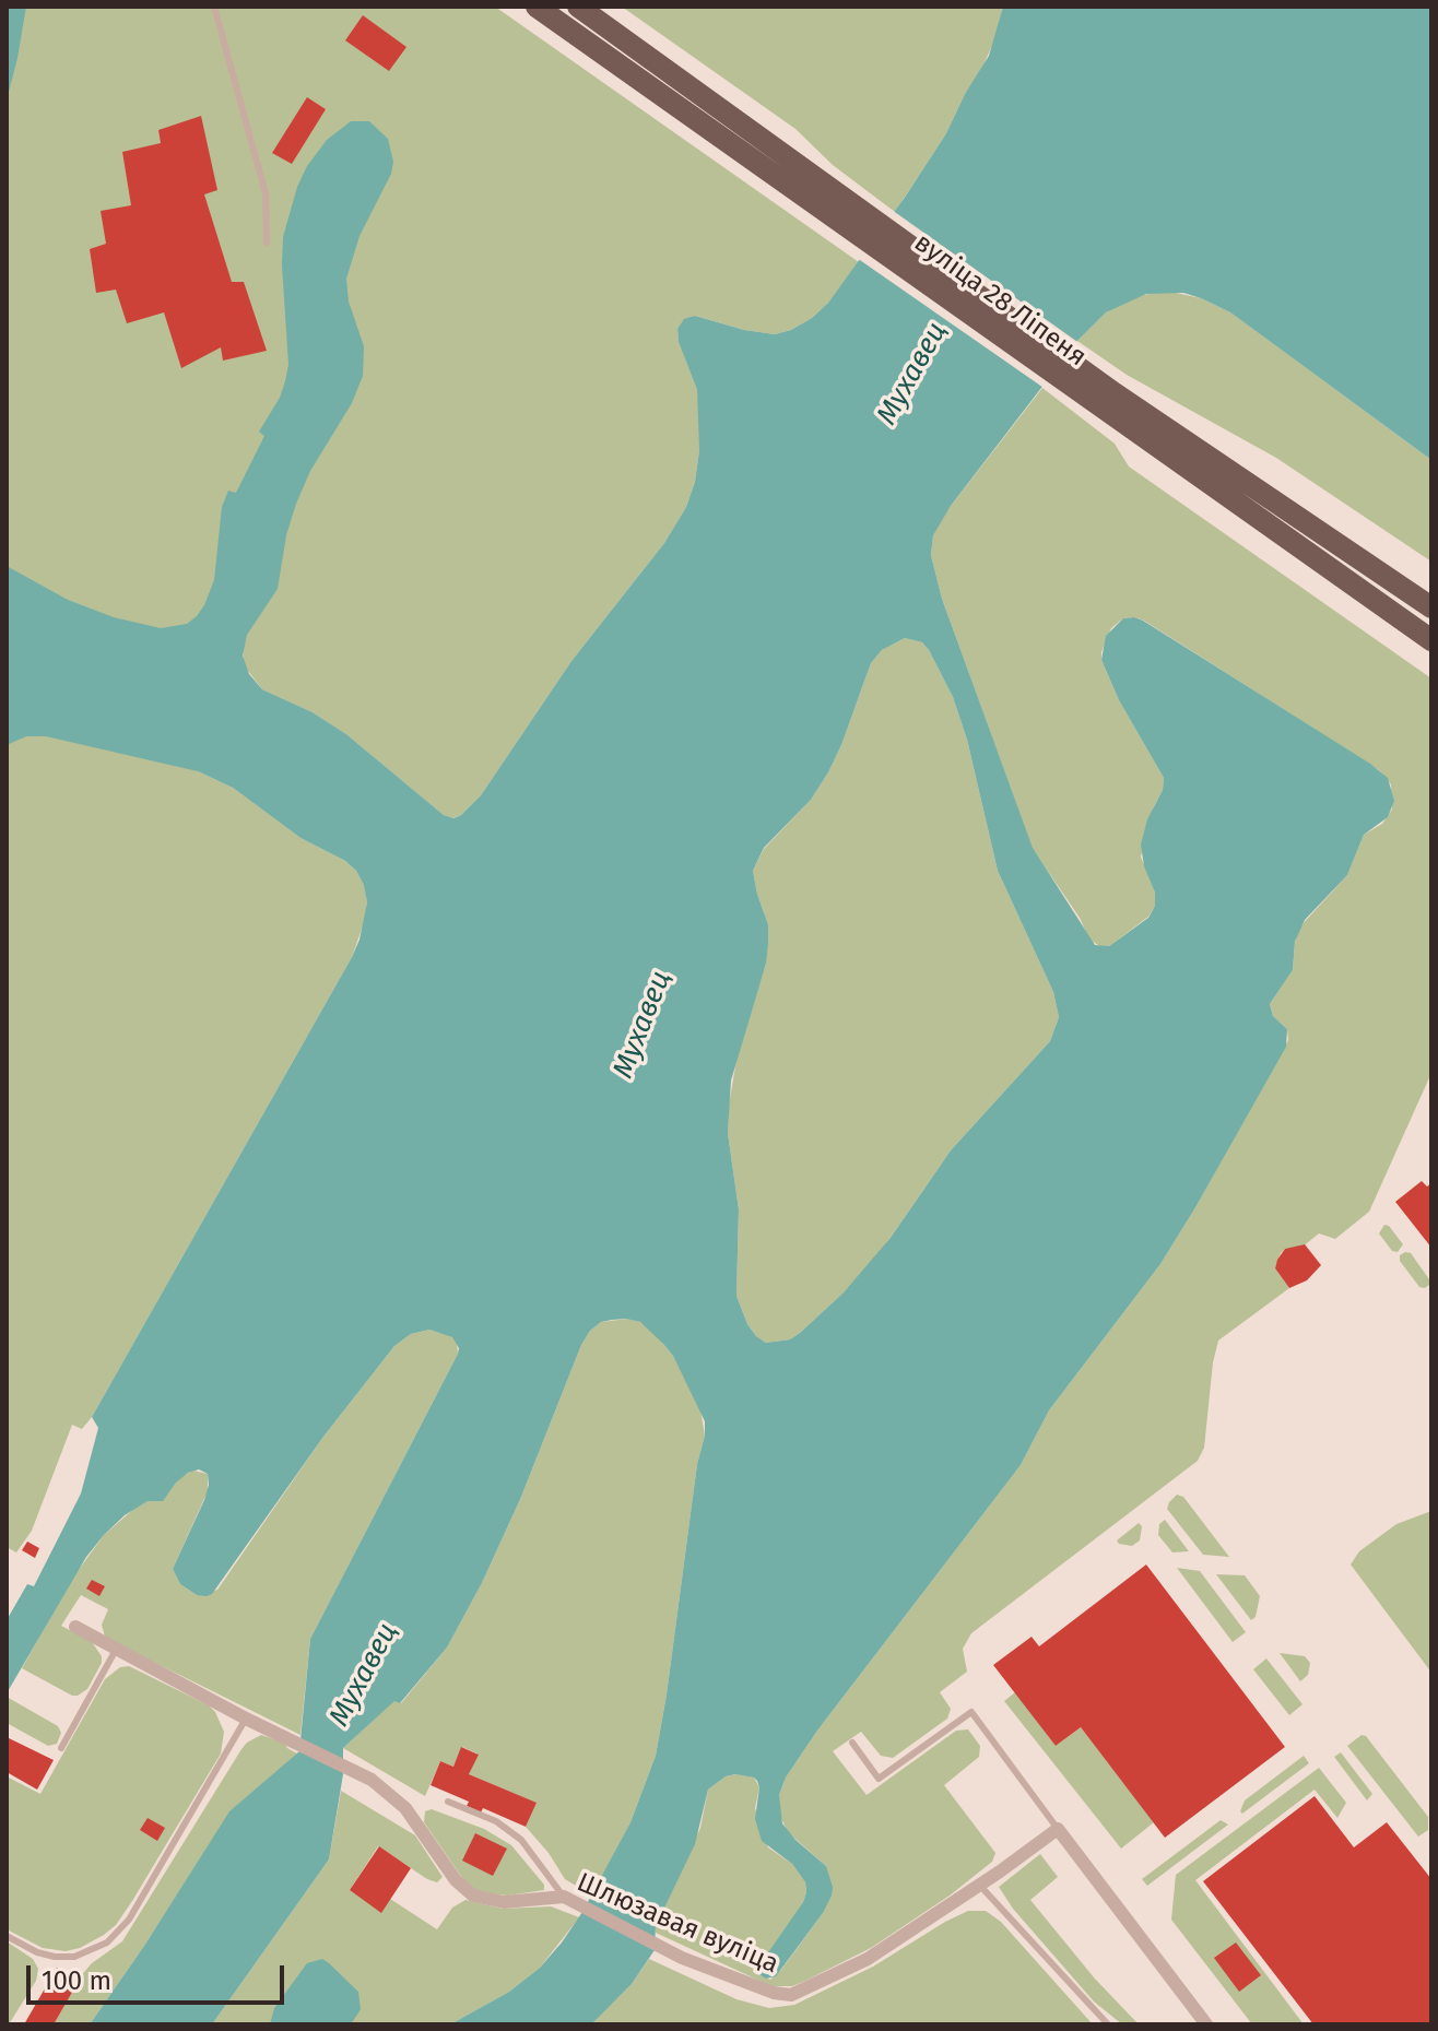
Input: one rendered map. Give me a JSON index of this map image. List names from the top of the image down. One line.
{"streets":{"main road":["вуліца 28 Ліпеня"],"street":["Шлюзавая вуліца"]},"water":["Мухавец"],"scale_bar":"100 m"}
